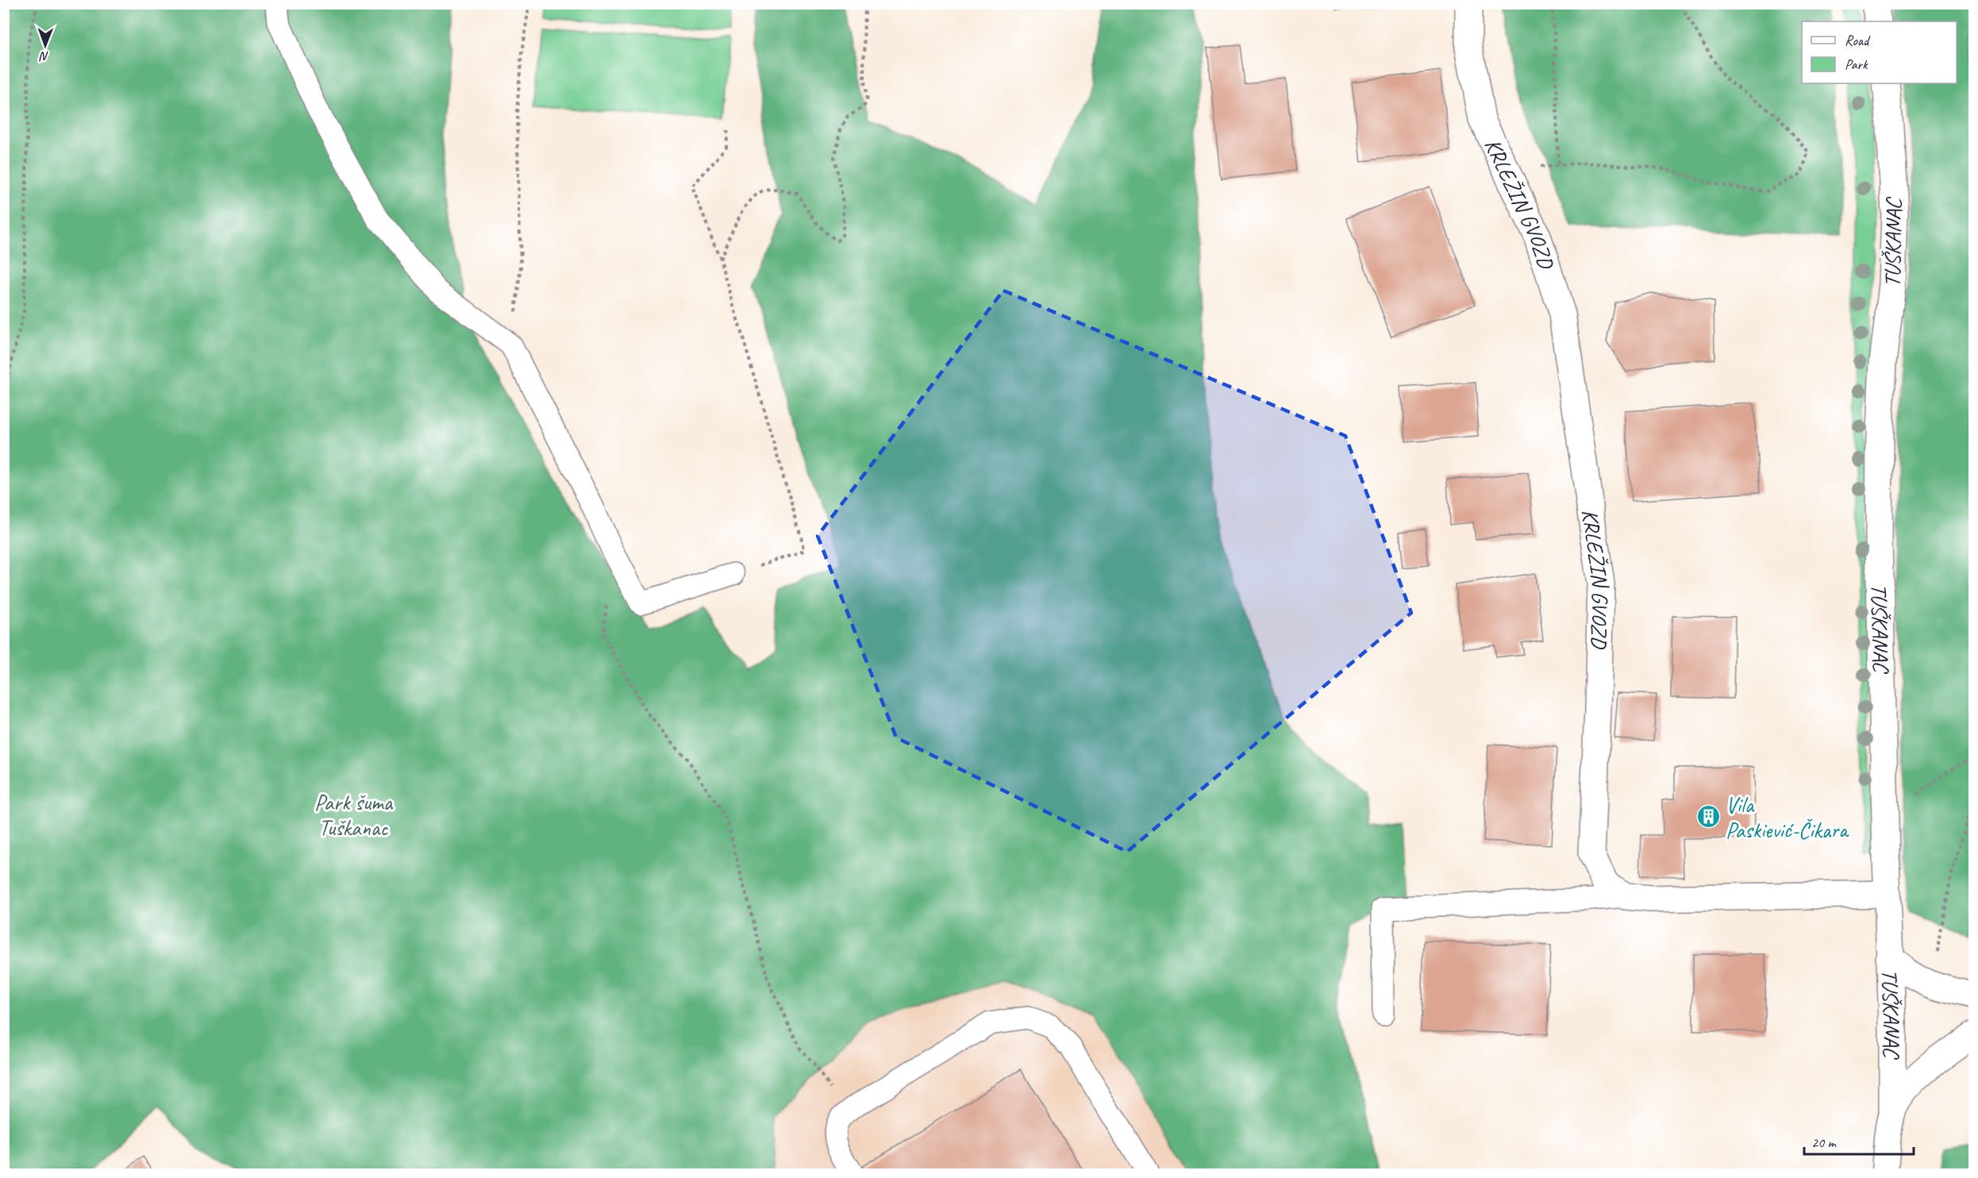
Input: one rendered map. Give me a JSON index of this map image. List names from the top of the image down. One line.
{"streets":{"street":["KRLEŽIN GVOZD","TUŠKANAC"]},"crossings":[["KRLEŽIN GVOZD","TUŠKANAC"]],"parks":["Park šuma Tuškanac"],"places":{"building":["Vila Paskiević-Čikara"]},"legend":["Road","Park"],"scale_bar":"20 m","north":"bottom"}
